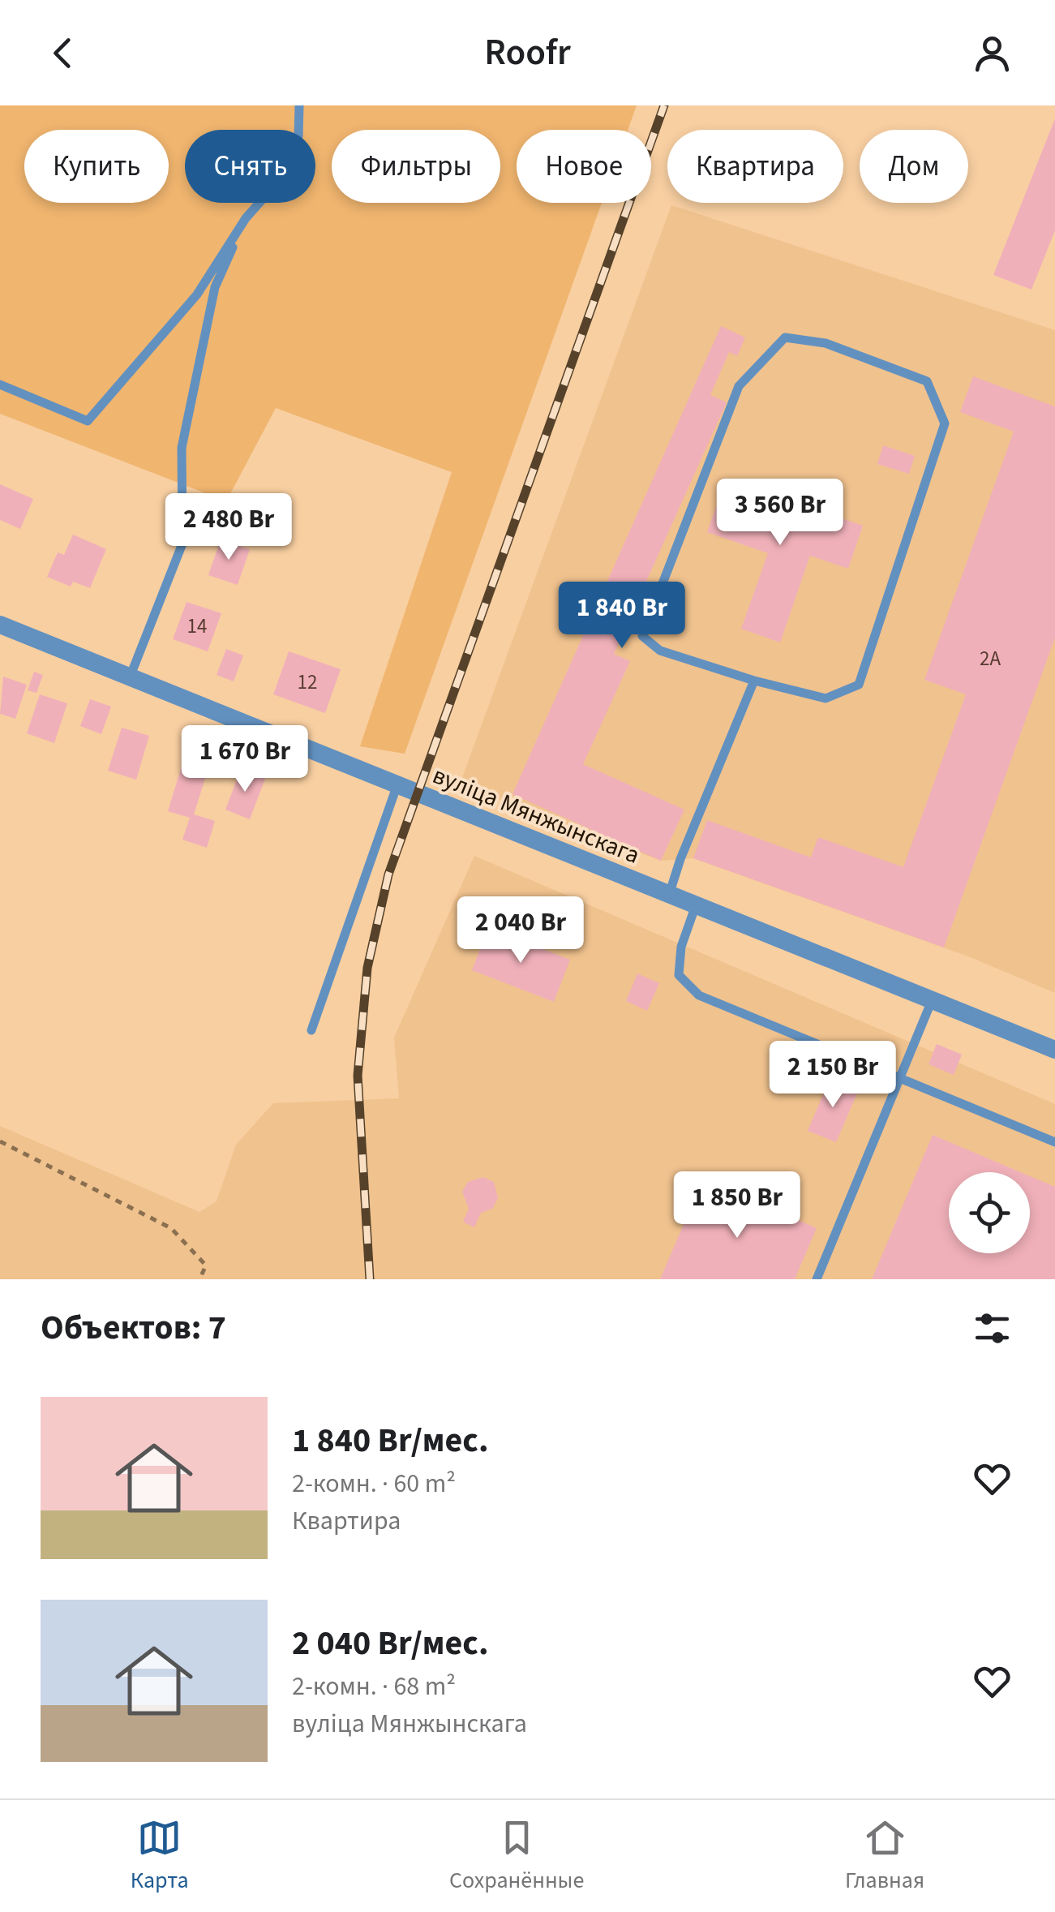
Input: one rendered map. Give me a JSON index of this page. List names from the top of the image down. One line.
{"streets":{"street":["вуліца Мянжынскага"]},"house_numbers":["14","2А","12"],"page":{"header":"Roofr","chip":["Купить","Снять","Фильтры","Новое","Квартира","Дом"],"price":["3 560 Br","2 480 Br","1 840 Br","1 670 Br","2 040 Br","2 150 Br","1 850 Br"],"heading":"Объектов: 7","list":[{"name":"1 840 Br/мес.","note":"2-комн. · 60 m² · Квартира"},{"name":"2 040 Br/мес.","note":"2-комн. · 68 m² · вуліца Мянжынскага"}],"tabs":["Карта","Сохранённые","Главная"]}}
